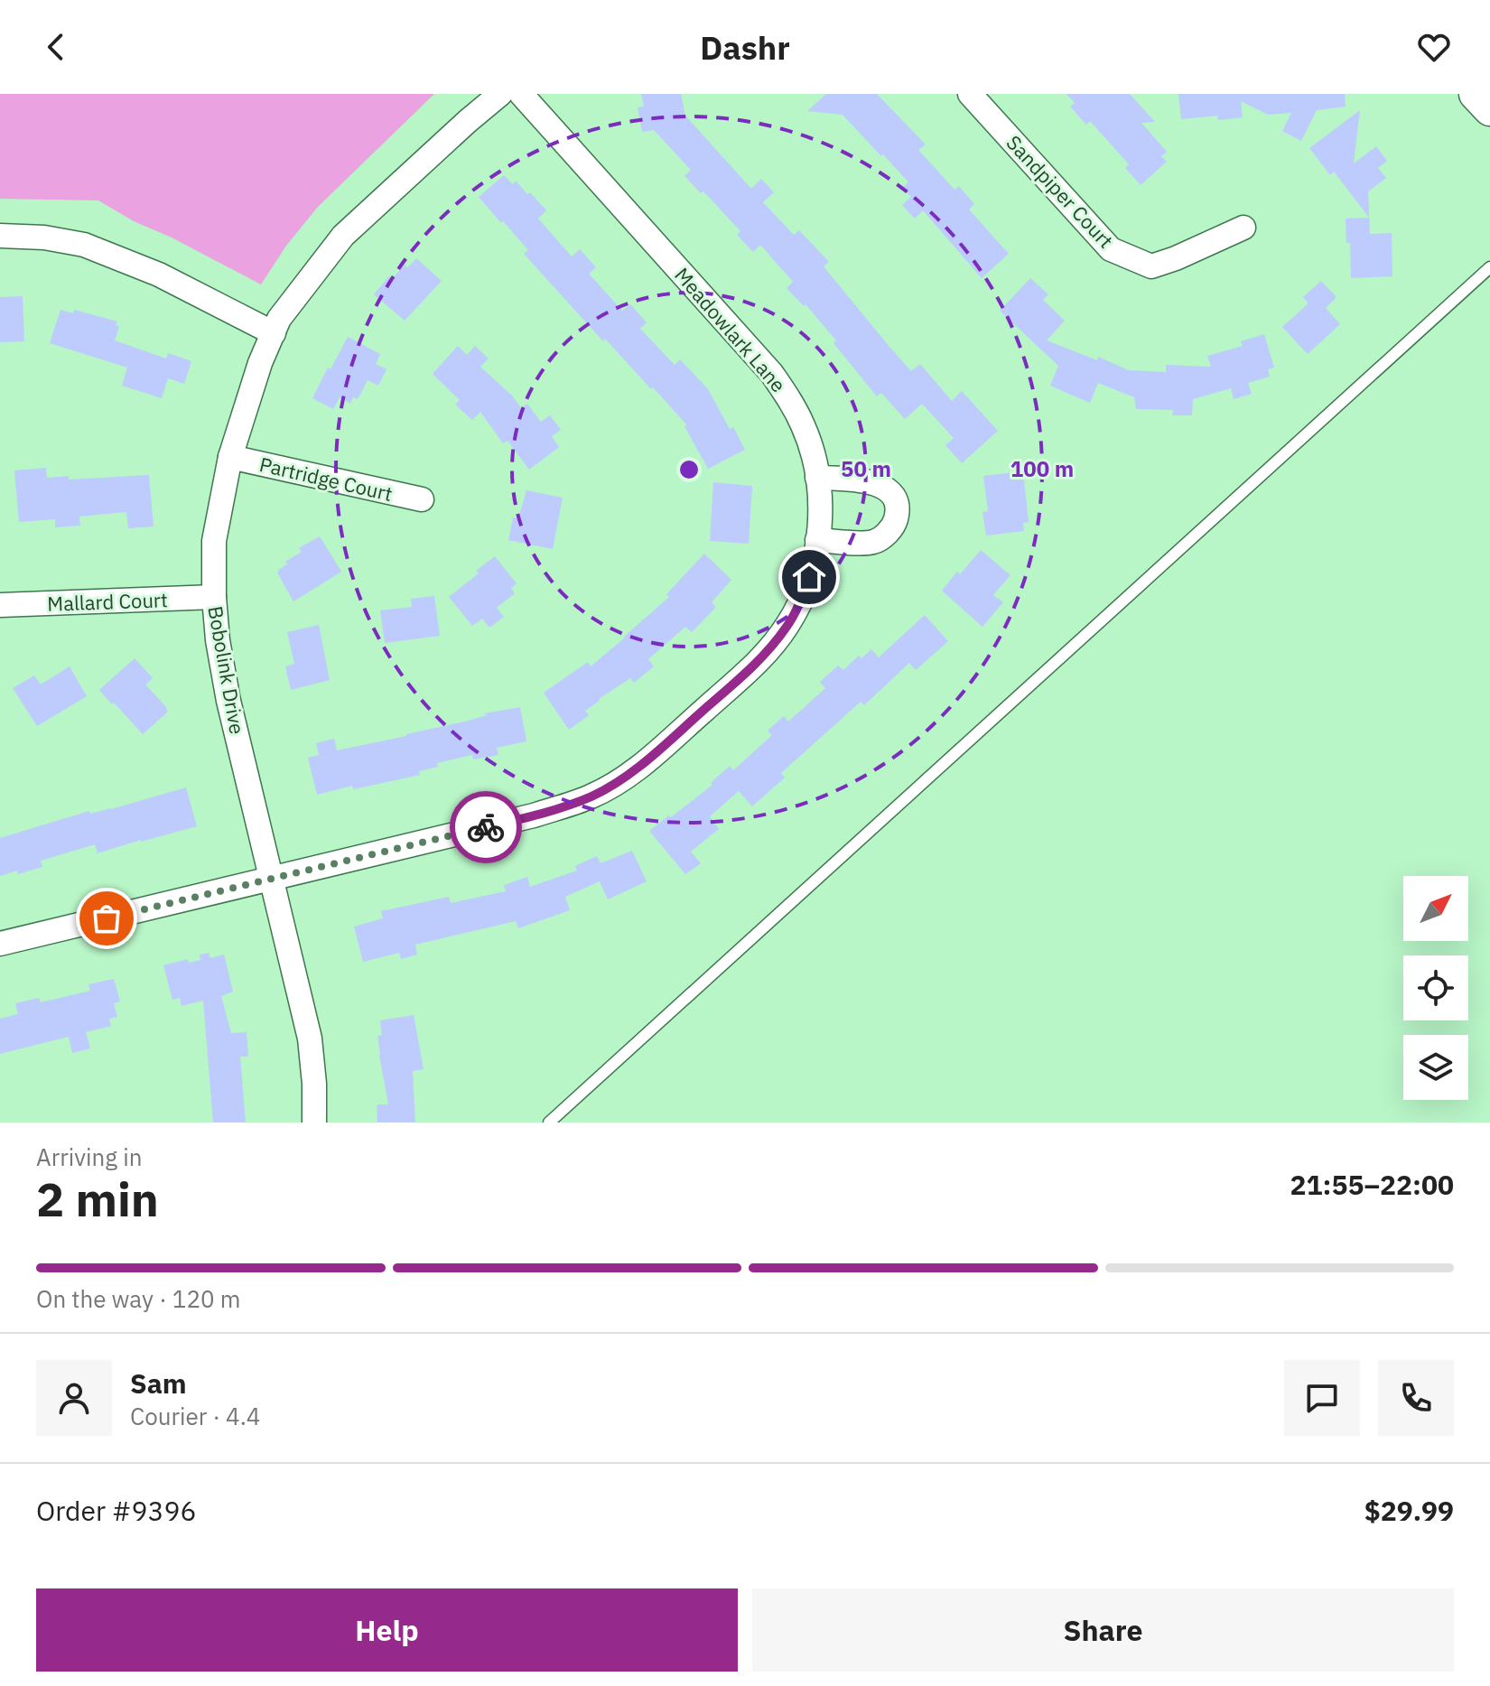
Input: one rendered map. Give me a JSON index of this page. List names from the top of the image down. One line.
{"streets":{"street":["Sandpiper Court","Meadowlark Lane","Partridge Court","Mallard Court","Bobolink Drive"]},"crossings":[["Meadowlark Lane","Bobolink Drive"],["Partridge Court","Bobolink Drive"],["Mallard Court","Bobolink Drive"]],"north":"top right","page":{"header":"Dashr","heading":["2 min","Arriving in","21:55–22:00"],"panel":["Sam","Courier · 4.4","Order #9396","$29.99"],"bar":"On the way · 120 m","buttons":["Help","Share"]},"rings":["50 m","100 m"]}
